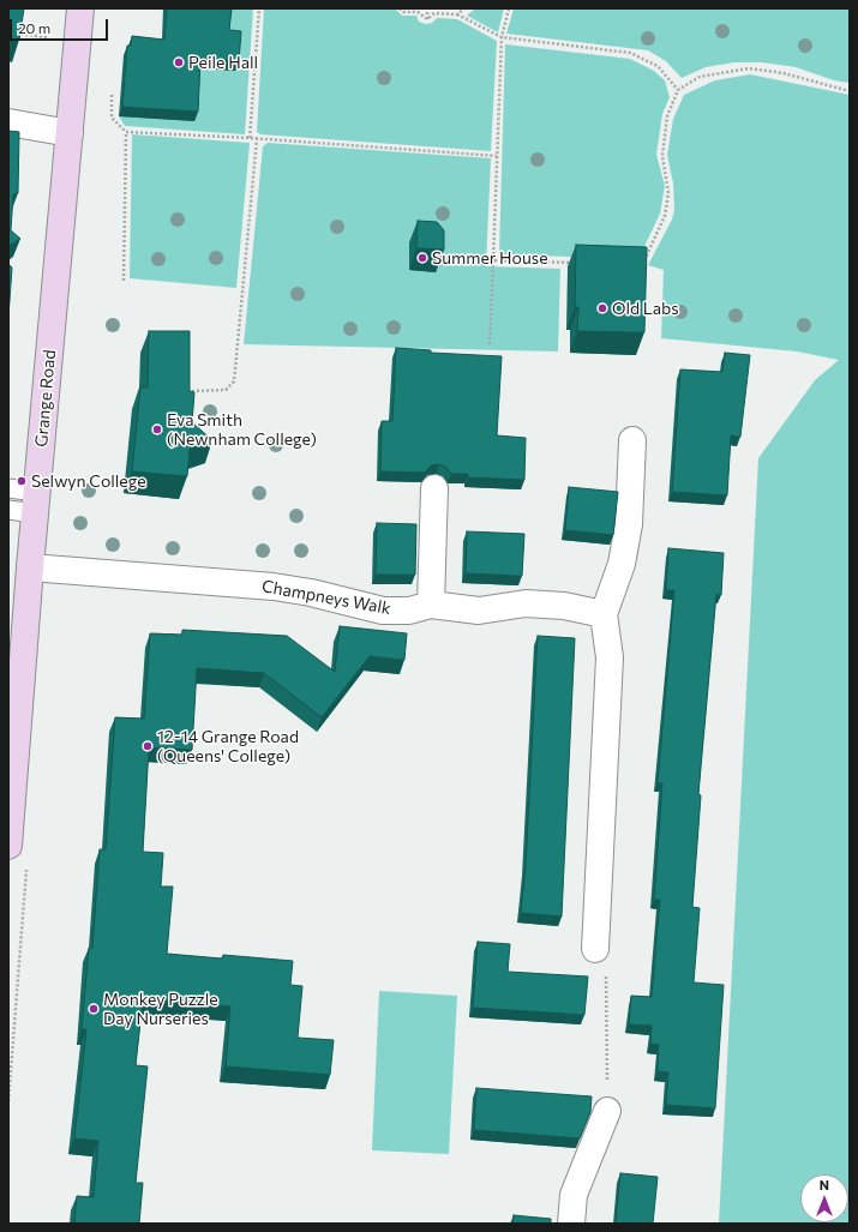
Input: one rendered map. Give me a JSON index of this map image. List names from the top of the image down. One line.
{"streets":{"street":["Grange Road","Champneys Walk"]},"crossings":[["Grange Road","Champneys Walk"]],"places":["Peile Hall","Summer House","Old Labs","Eva Smith (Newnham College)","Selwyn College","12-14 Grange Road (Queens' College)","Monkey Puzzle Day Nurseries"],"scale_bar":"20 m","north":"top"}
